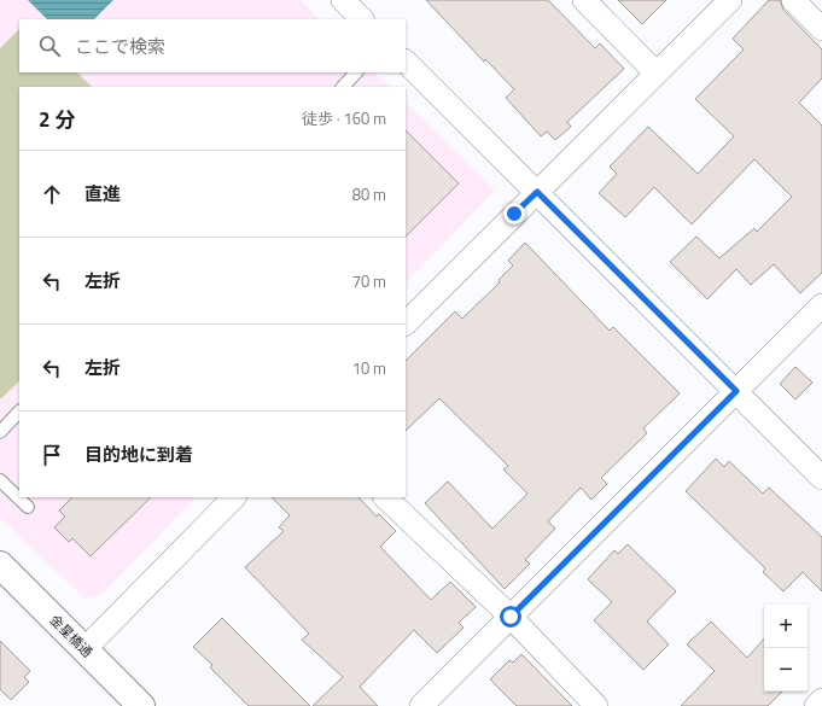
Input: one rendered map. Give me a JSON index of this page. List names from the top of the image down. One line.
{"streets":{"street":["金星橋通"]},"page":{"search":"ここで検索","heading":["2 分","徒歩 · 160 m"],"list":[["直進","80 m"],["左折","70 m"],["左折","10 m"],"目的地に到着"],"map_buttons":["+","−"]}}
